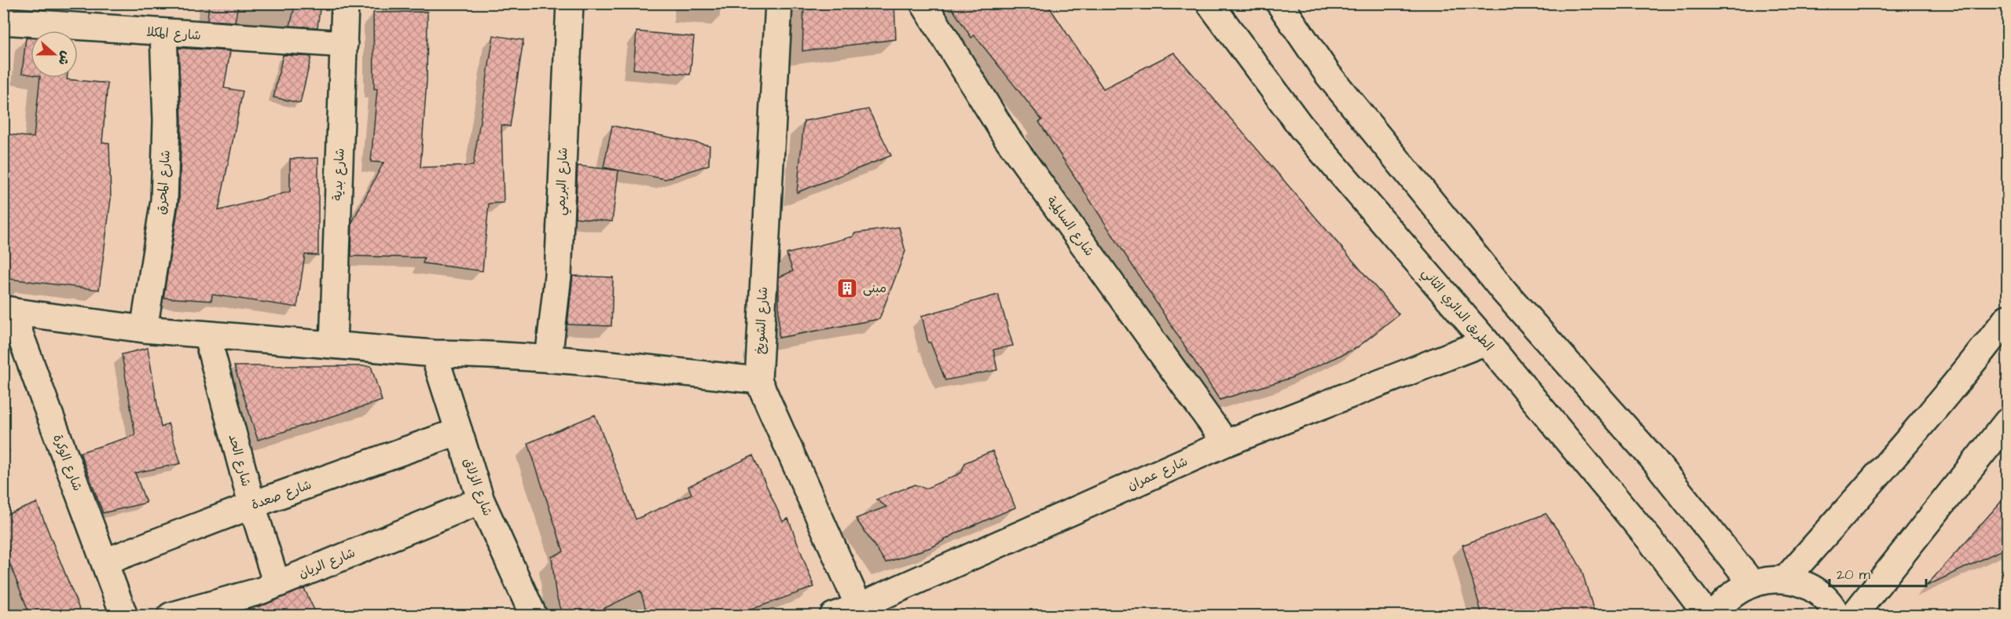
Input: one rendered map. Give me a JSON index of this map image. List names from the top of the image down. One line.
{"streets":{"street":["شارع المكلا","شارع بدية","شارع البريمي","شارع المحرق","شارع السالمية","الطريق الدائري الثاني","شارع الشويخ","شارع الحد","شارع الوكرة","شارع عمران","شارع الزلاق","شارع صعدة","شارع الريان"]},"crossings":[["شارع المكلا","شارع بدية"],["شارع المكلا","شارع المحرق"],["شارع السالمية","شارع عمران"],["الطريق الدائري الثاني","شارع عمران"],["شارع الشويخ","شارع عمران"],["شارع الحد","شارع صعدة"],["شارع الحد","شارع الريان"],["شارع الوكرة","شارع صعدة"],["شارع الزلاق","شارع صعدة"],["شارع الزلاق","شارع الريان"]],"places":{"building":["مبنى"]},"scale_bar":"20 m","north":"right"}
